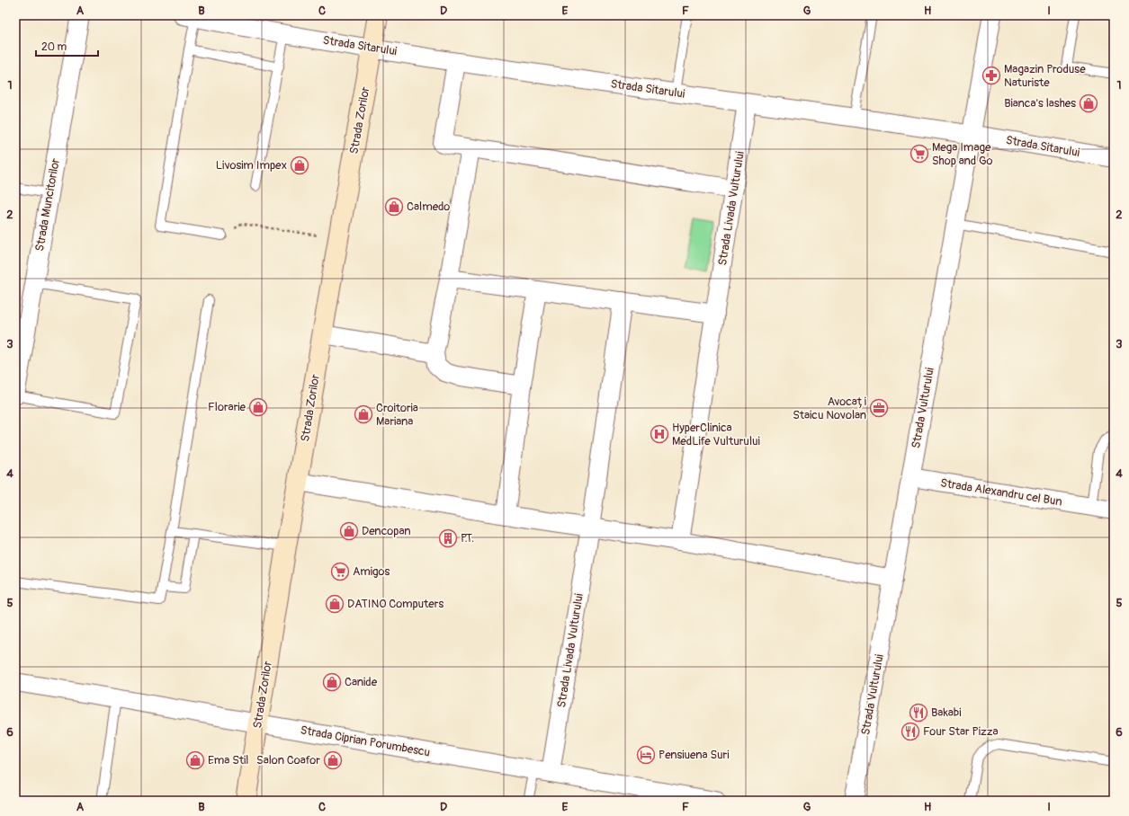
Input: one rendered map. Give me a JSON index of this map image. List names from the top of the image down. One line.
{"streets":{"street":["Strada Sitarului","Strada Zorilor","Strada Muncitorilor","Strada Livada Vulturului","Strada Vulturului","Strada Alexandru cel Bun","Strada Ciprian Porumbescu"]},"crossings":[["Strada Sitarului","Strada Zorilor"],["Strada Sitarului","Strada Livada Vulturului"],["Strada Sitarului","Strada Vulturului"],["Strada Zorilor","Strada Ciprian Porumbescu"],["Strada Livada Vulturului","Strada Ciprian Porumbescu"],["Strada Vulturului","Strada Alexandru cel Bun"]],"places":{"pharmacy":["Magazin Produse Naturiste"],"shop":["Bianca's lashes","Livosim Impex","Calmedo","Florarie","Croitoria Mariana","Dencopan","DATINO Computers","Canide","Ema Stil","Salon Coafor"],"supermarket":["Mega Image Shop and Go","Amigos"],"office":["Avocați Staicu Novolan"],"hospital":["HyperClinica MedLife Vulturului"],"building":["P.T."],"restaurant":["Bakabi","Four Star Pizza"],"hotel":["Pensiuena Suri"]},"scale_bar":"20 m","grid":{"columns":["A","B","C","D","E","F","G","H","I"],"rows":["1","2","3","4","5","6"]}}
